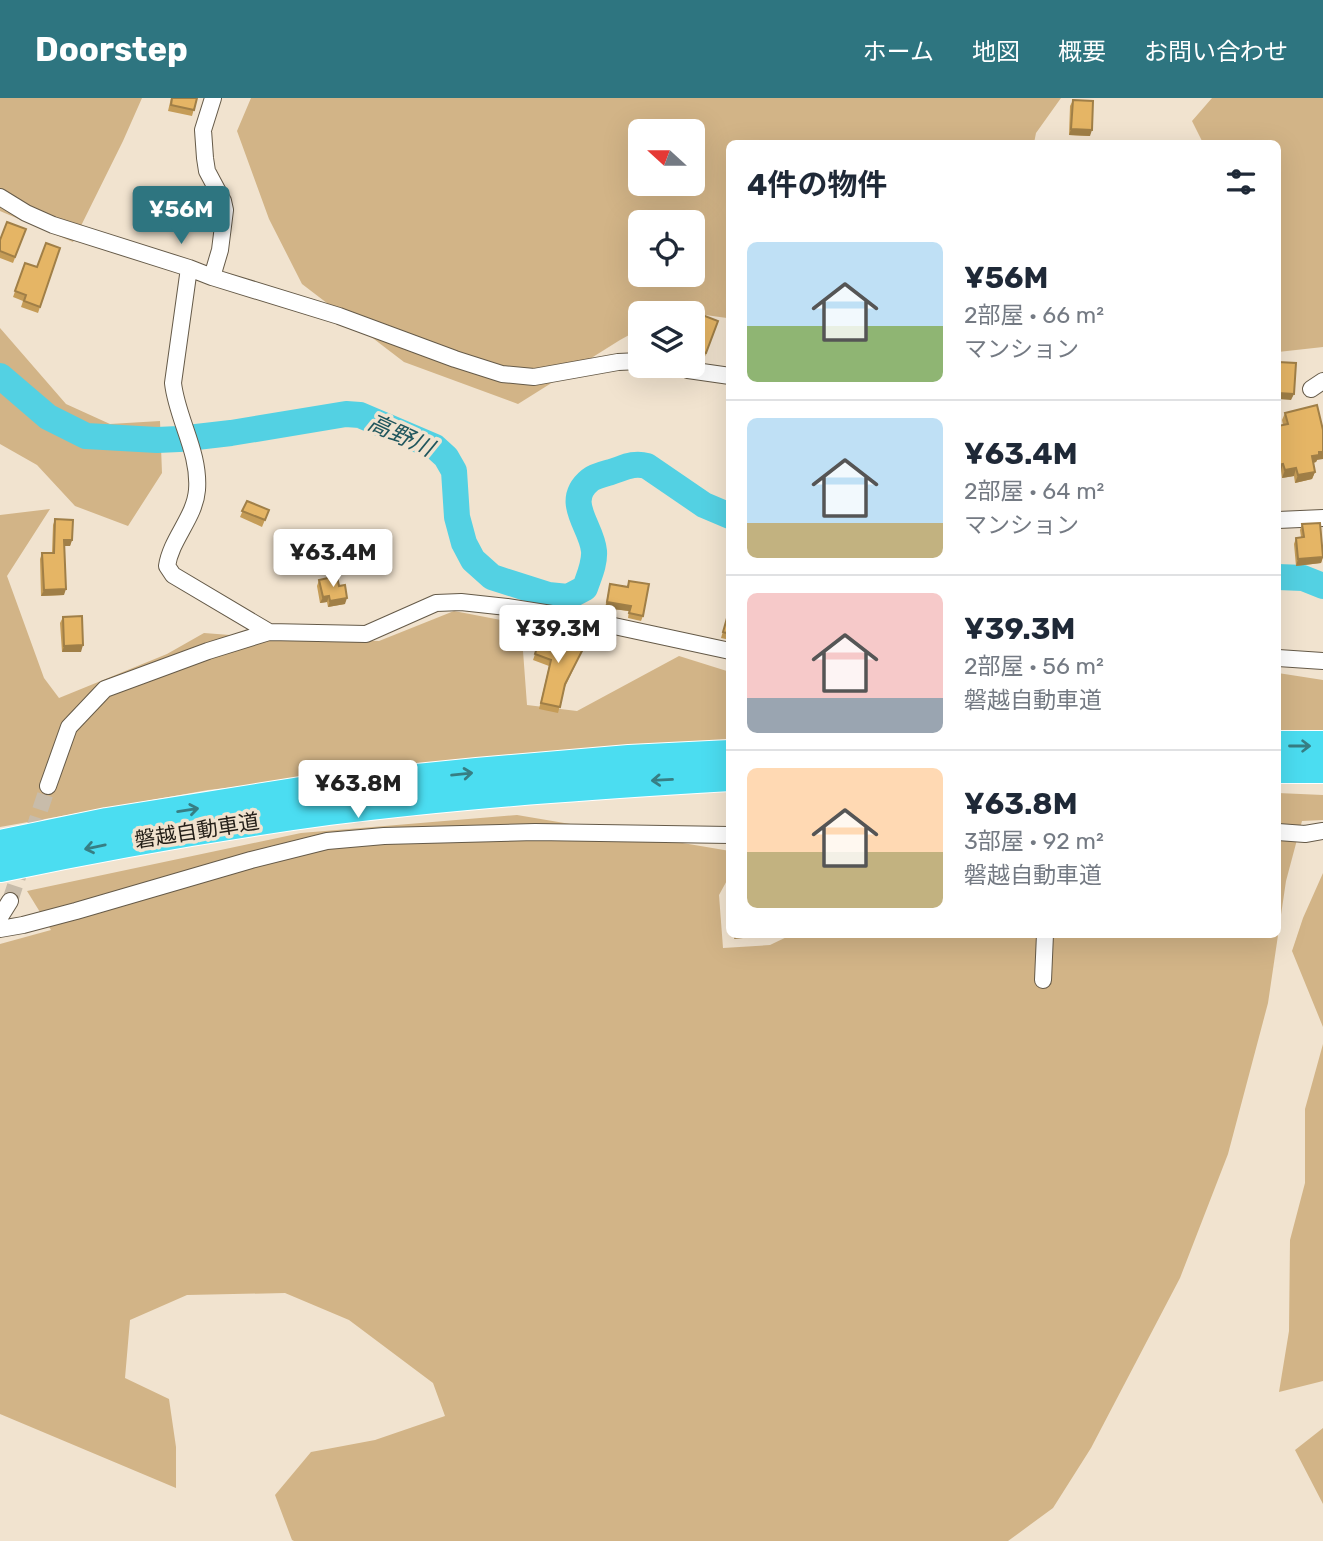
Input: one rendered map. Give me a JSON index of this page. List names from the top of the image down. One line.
{"streets":{"highway":["磐越自動車道"]},"water":["高野川"],"north":"left","page":{"header":"Doorstep","nav":["ホーム","地図","概要","お問い合わせ"],"heading":"4件の物件","price":["¥56M","¥63.4M","¥39.3M","¥63.8M"],"list":[{"name":"¥56M","note":"2部屋 · 66 m² · マンション"},{"name":"¥63.4M","note":"2部屋 · 64 m² · マンション"},{"name":"¥39.3M","note":"2部屋 · 56 m² · 磐越自動車道"},{"name":"¥63.8M","note":"3部屋 · 92 m² · 磐越自動車道"}]}}
